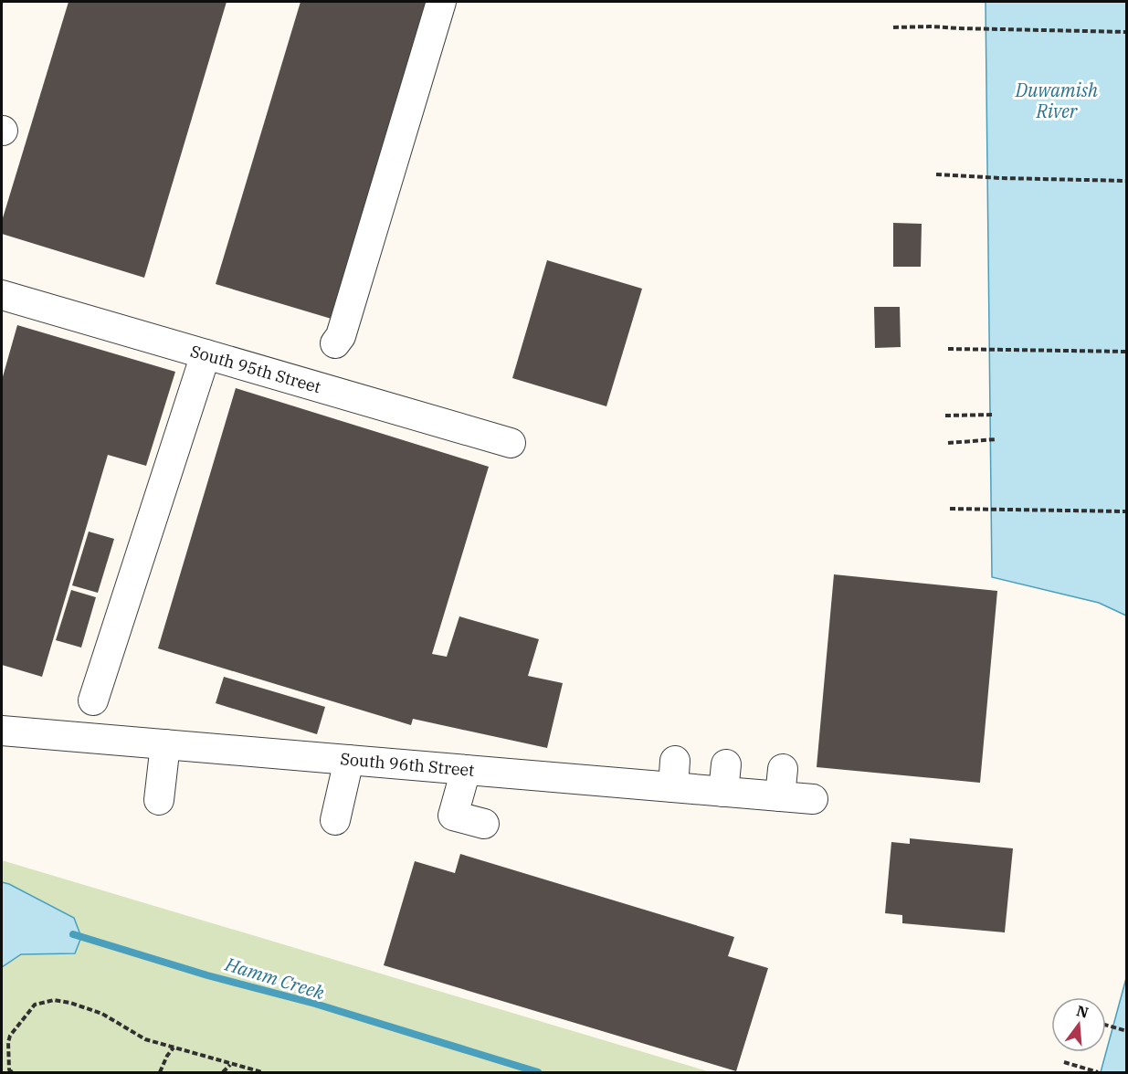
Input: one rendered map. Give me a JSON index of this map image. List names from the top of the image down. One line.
{"streets":{"street":["South 95th Street","South 96th Street"]},"water":["Duwamish River","Hamm Creek"],"north":"top"}
